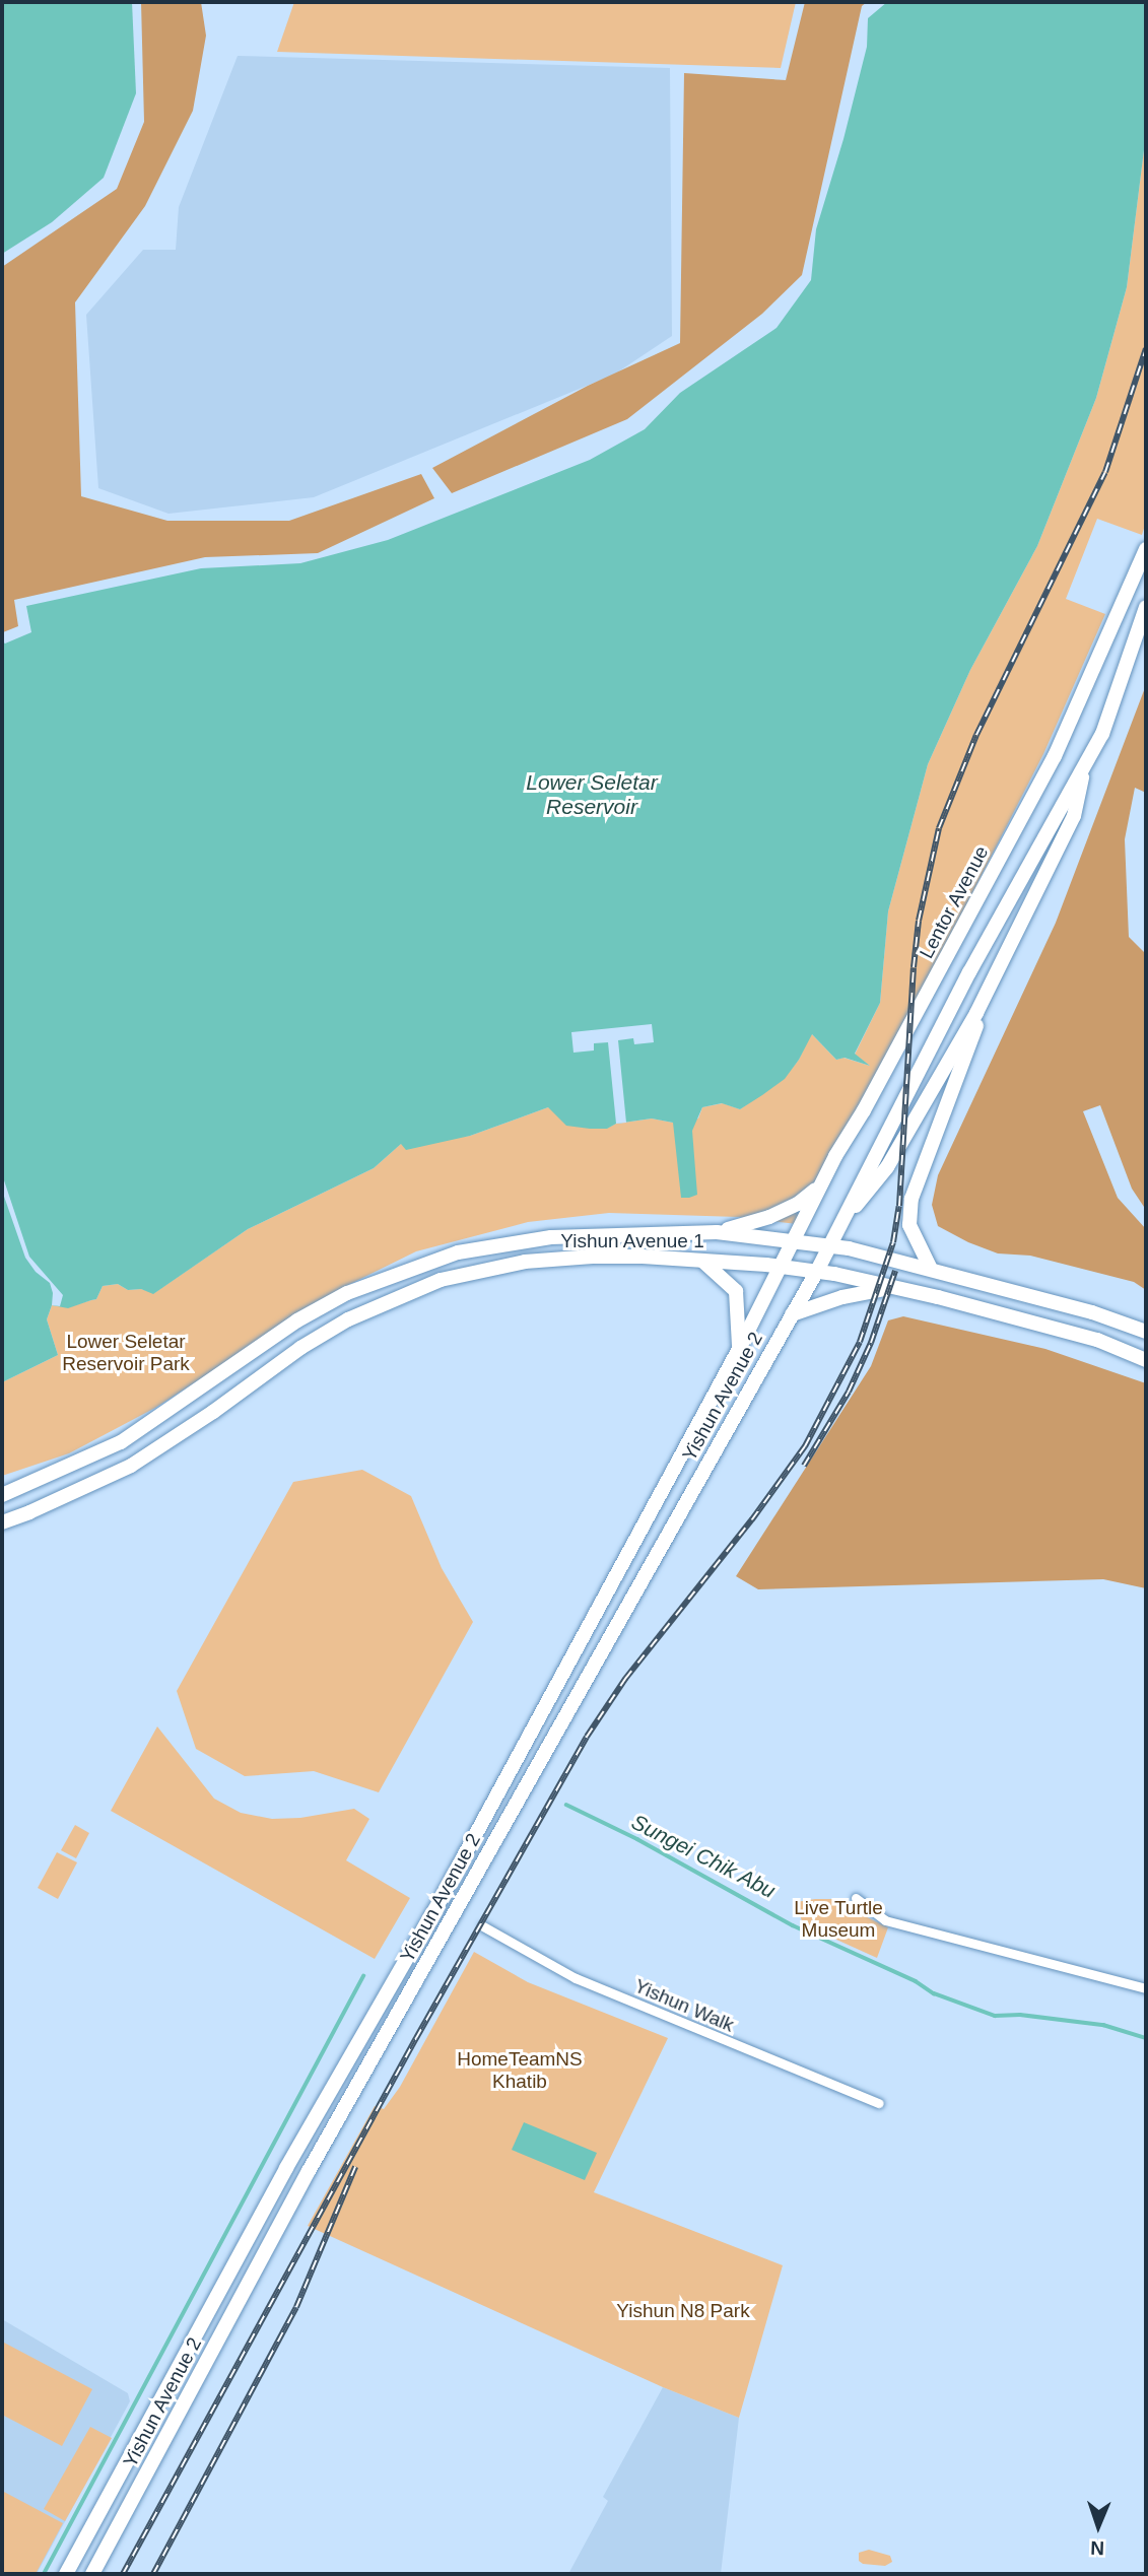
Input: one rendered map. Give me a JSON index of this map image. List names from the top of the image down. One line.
{"streets":{"main road":["Lentor Avenue","Yishun Avenue 1","Yishun Avenue 2"],"street":["Yishun Walk"]},"crossings":[["Lentor Avenue","Yishun Avenue 1"],["Lentor Avenue","Yishun Avenue 2"],["Yishun Avenue 1","Yishun Avenue 2"]],"water":["Lower Seletar Reservoir","Sungei Chik Abu"],"parks":["Lower Seletar Reservoir Park","Live Turtle Museum","HomeTeamNS Khatib","Yishun N8 Park"],"north":"bottom"}
